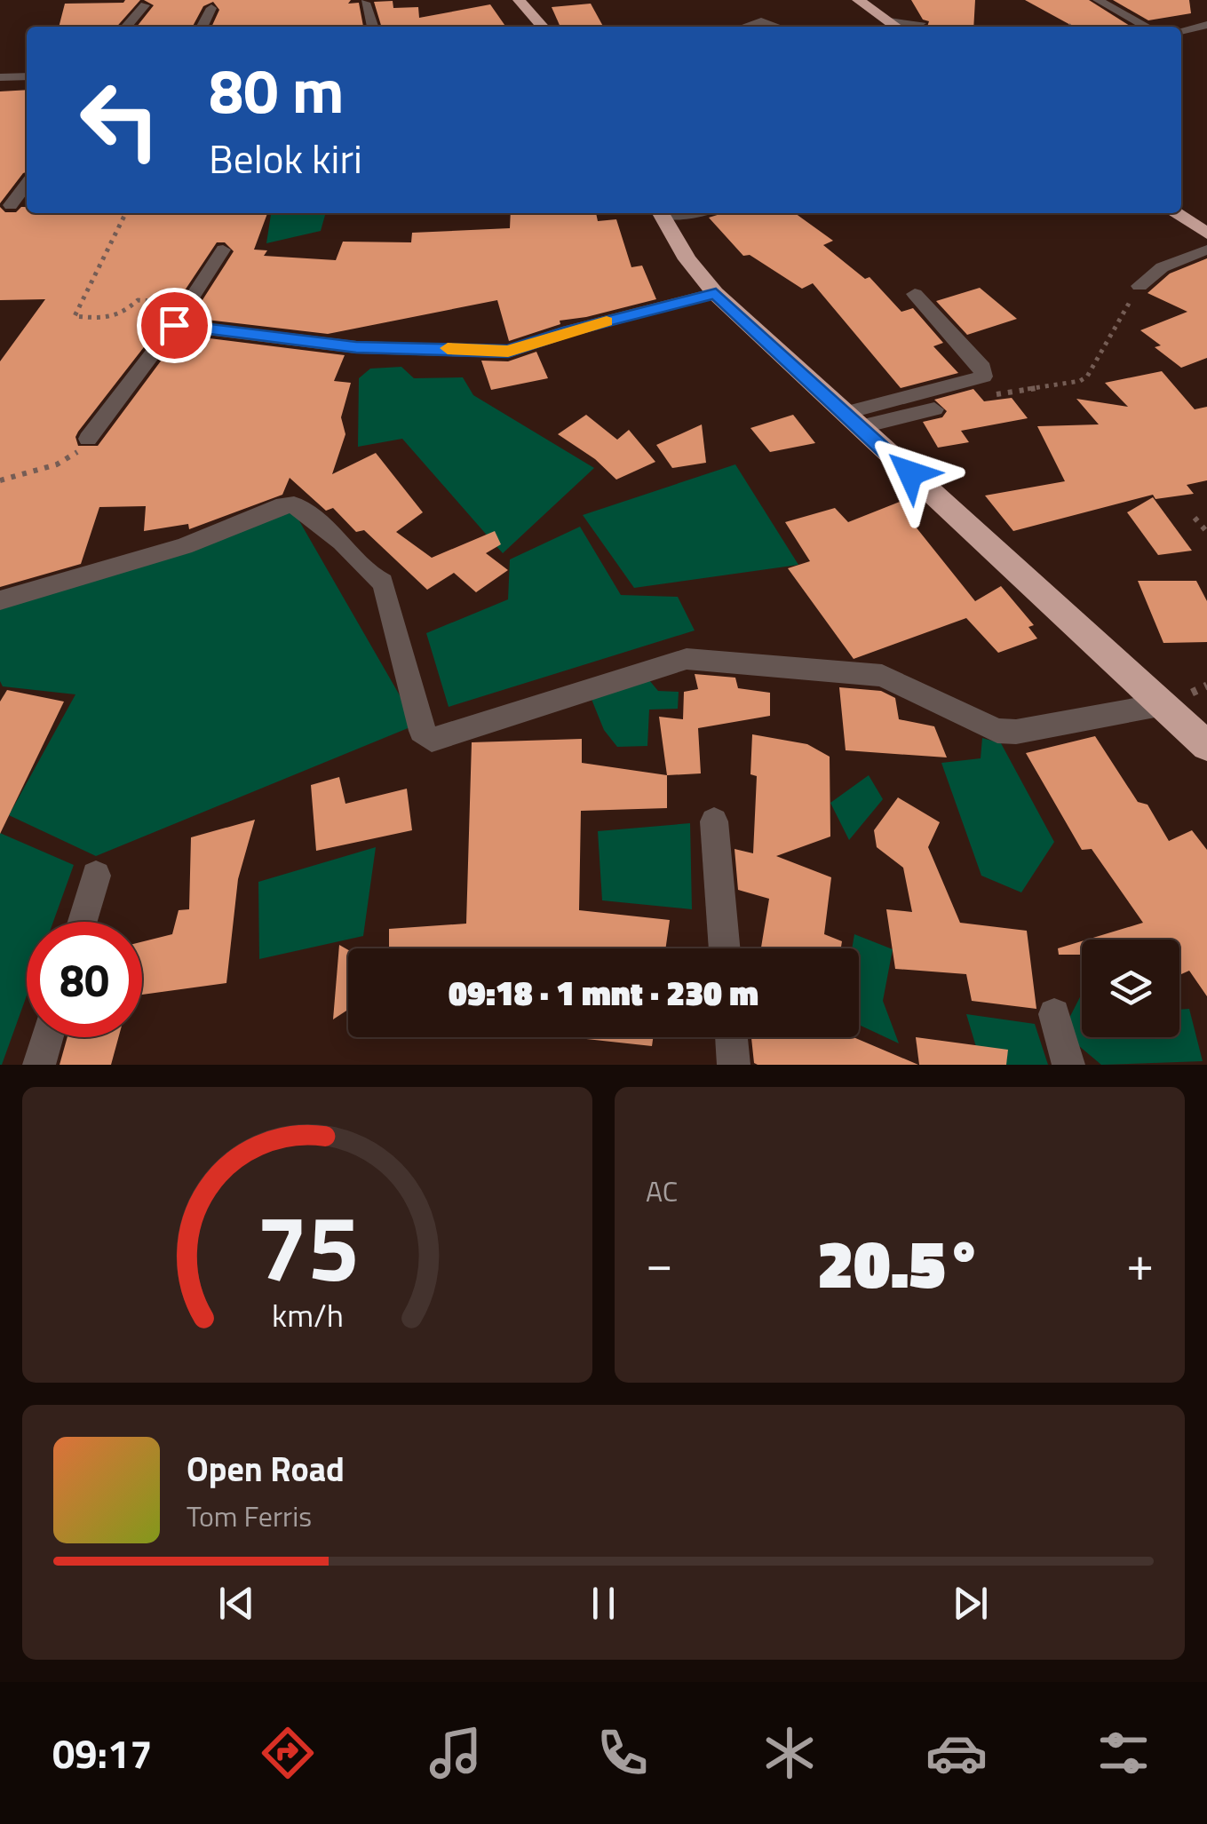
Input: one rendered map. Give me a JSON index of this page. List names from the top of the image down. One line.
{"page":{"turn":["80 m","Belok kiri"],"limit":"80","trip":"09:18 · 1 mnt · 230 m","tile":"AC","heat":["−","20.5°","+"],"song":["Open Road","Tom Ferris"],"tabs":"09:17","gauge":["75","km/h"]}}
